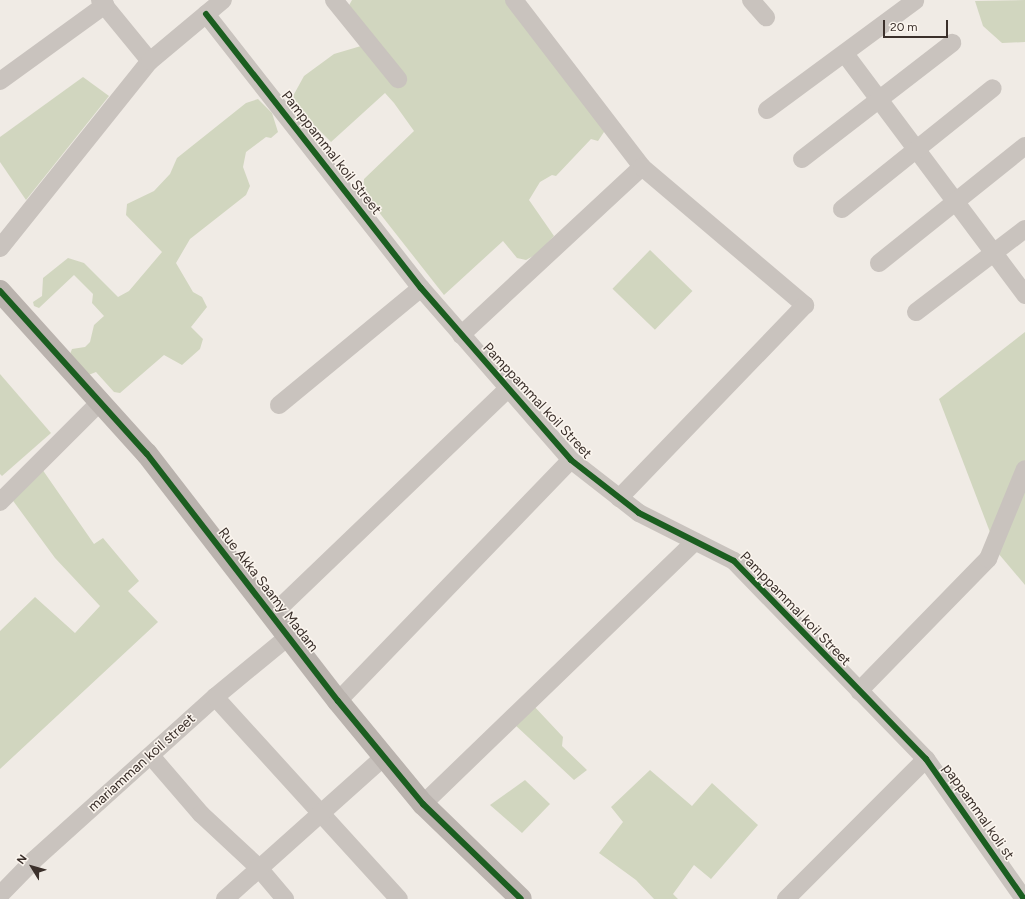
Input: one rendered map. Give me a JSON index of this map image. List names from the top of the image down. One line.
{"streets":{"street":["Pamppammal koil Street","Rue Akka Saamy Madam","mariamman koil street","pappammal koli st"]},"crossings":[["Pamppammal koil Street","pappammal koli st"],["Rue Akka Saamy Madam","mariamman koil street"]],"scale_bar":"20 m","north":"top left"}
